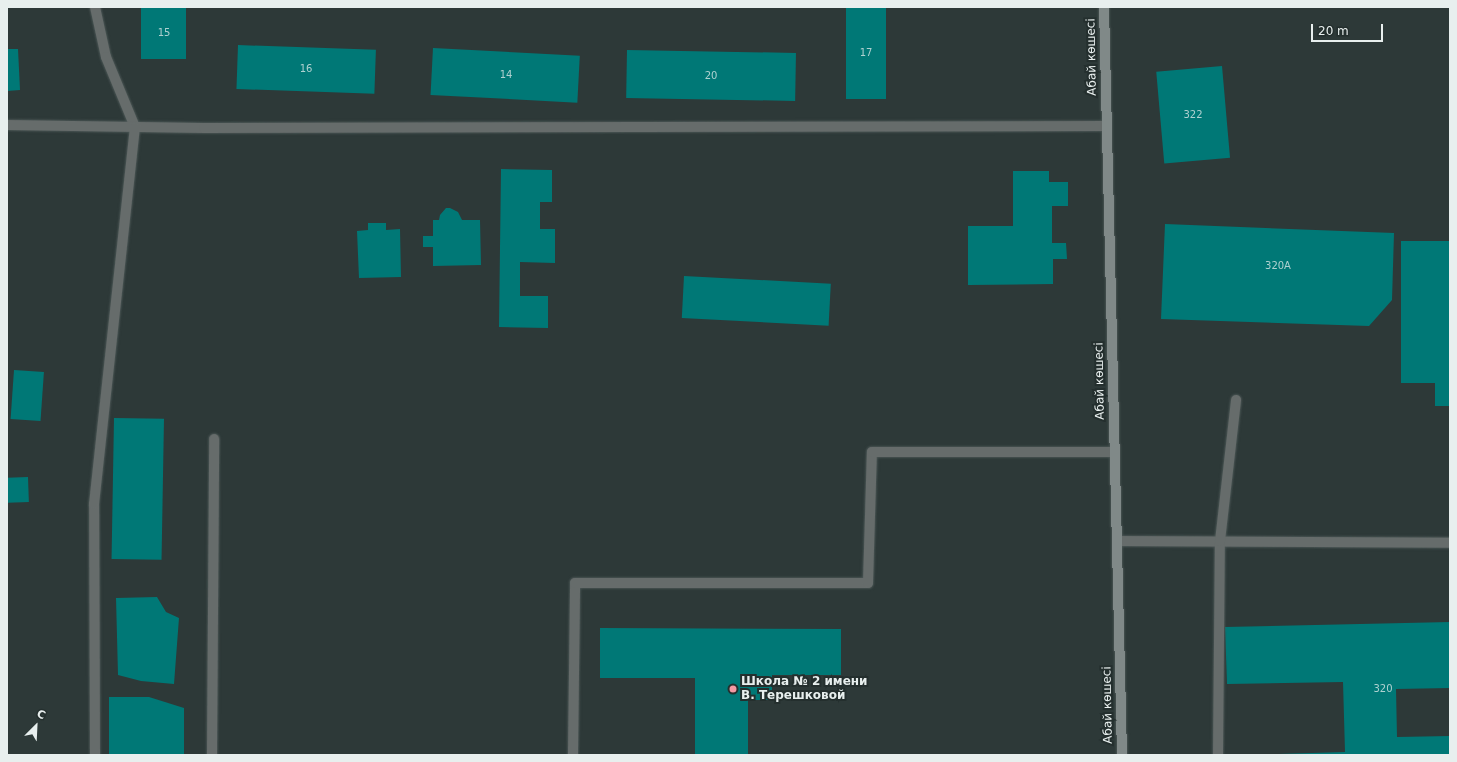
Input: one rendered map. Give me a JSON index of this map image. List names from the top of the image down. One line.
{"streets":{"main road":["Абай көшесі"]},"places":["Школа № 2 имени В. Терешковой"],"house_numbers":["15","17","16","14","20","322","320А","320"],"scale_bar":"20 m","north":"top right"}
